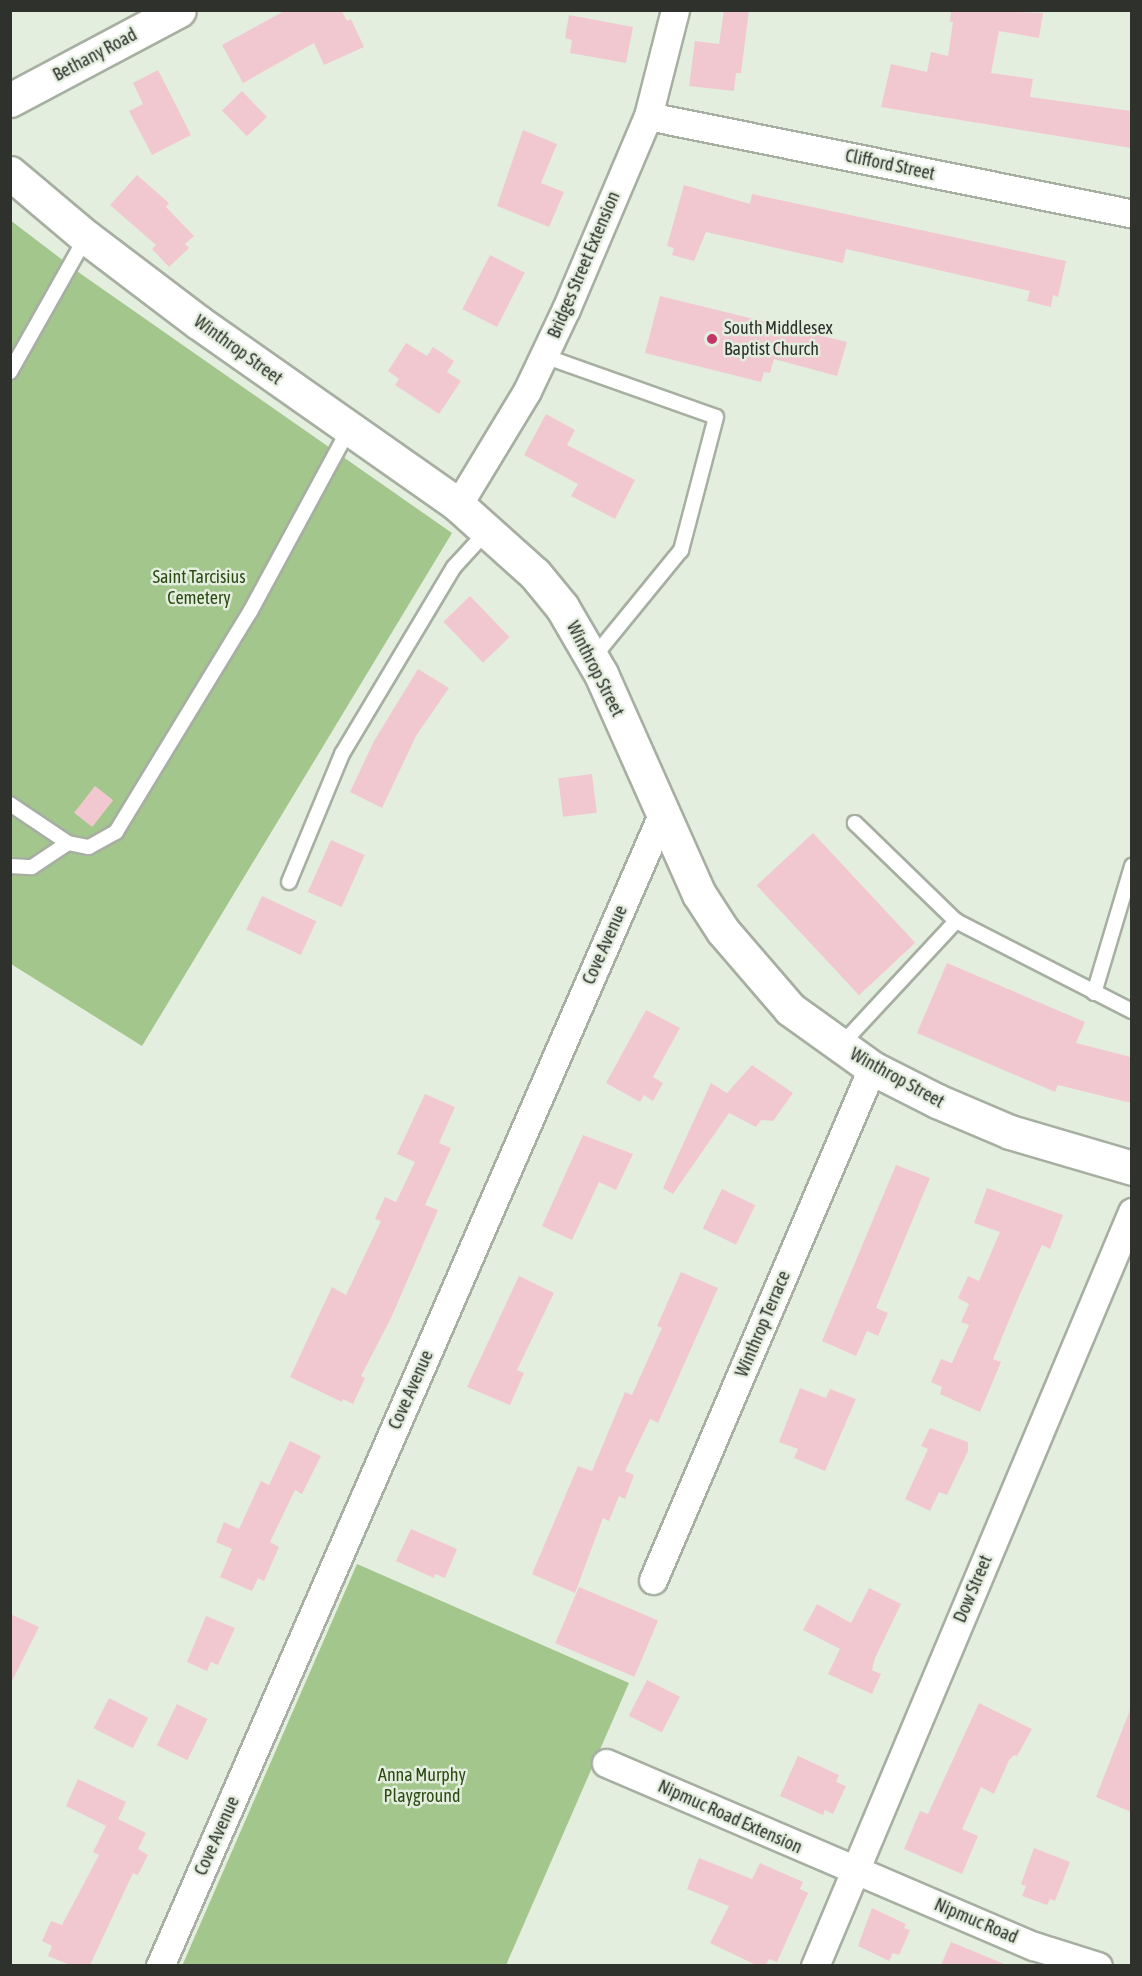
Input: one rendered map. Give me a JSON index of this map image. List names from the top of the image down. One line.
{"streets":{"street":["Bethany Road","Clifford Street","Bridges Street Extension","Winthrop Street","Cove Avenue","Winthrop Terrace","Dow Street","Nipmuc Road Extension","Nipmuc Road"]},"crossings":[["Clifford Street","Bridges Street Extension"],["Bridges Street Extension","Winthrop Street"],["Winthrop Street","Cove Avenue"],["Winthrop Street","Winthrop Terrace"],["Dow Street","Nipmuc Road Extension"],["Dow Street","Nipmuc Road"],["Nipmuc Road Extension","Nipmuc Road"]],"parks":["Saint Tarcisius Cemetery","Anna Murphy Playground"],"places":["South Middlesex Baptist Church"]}
